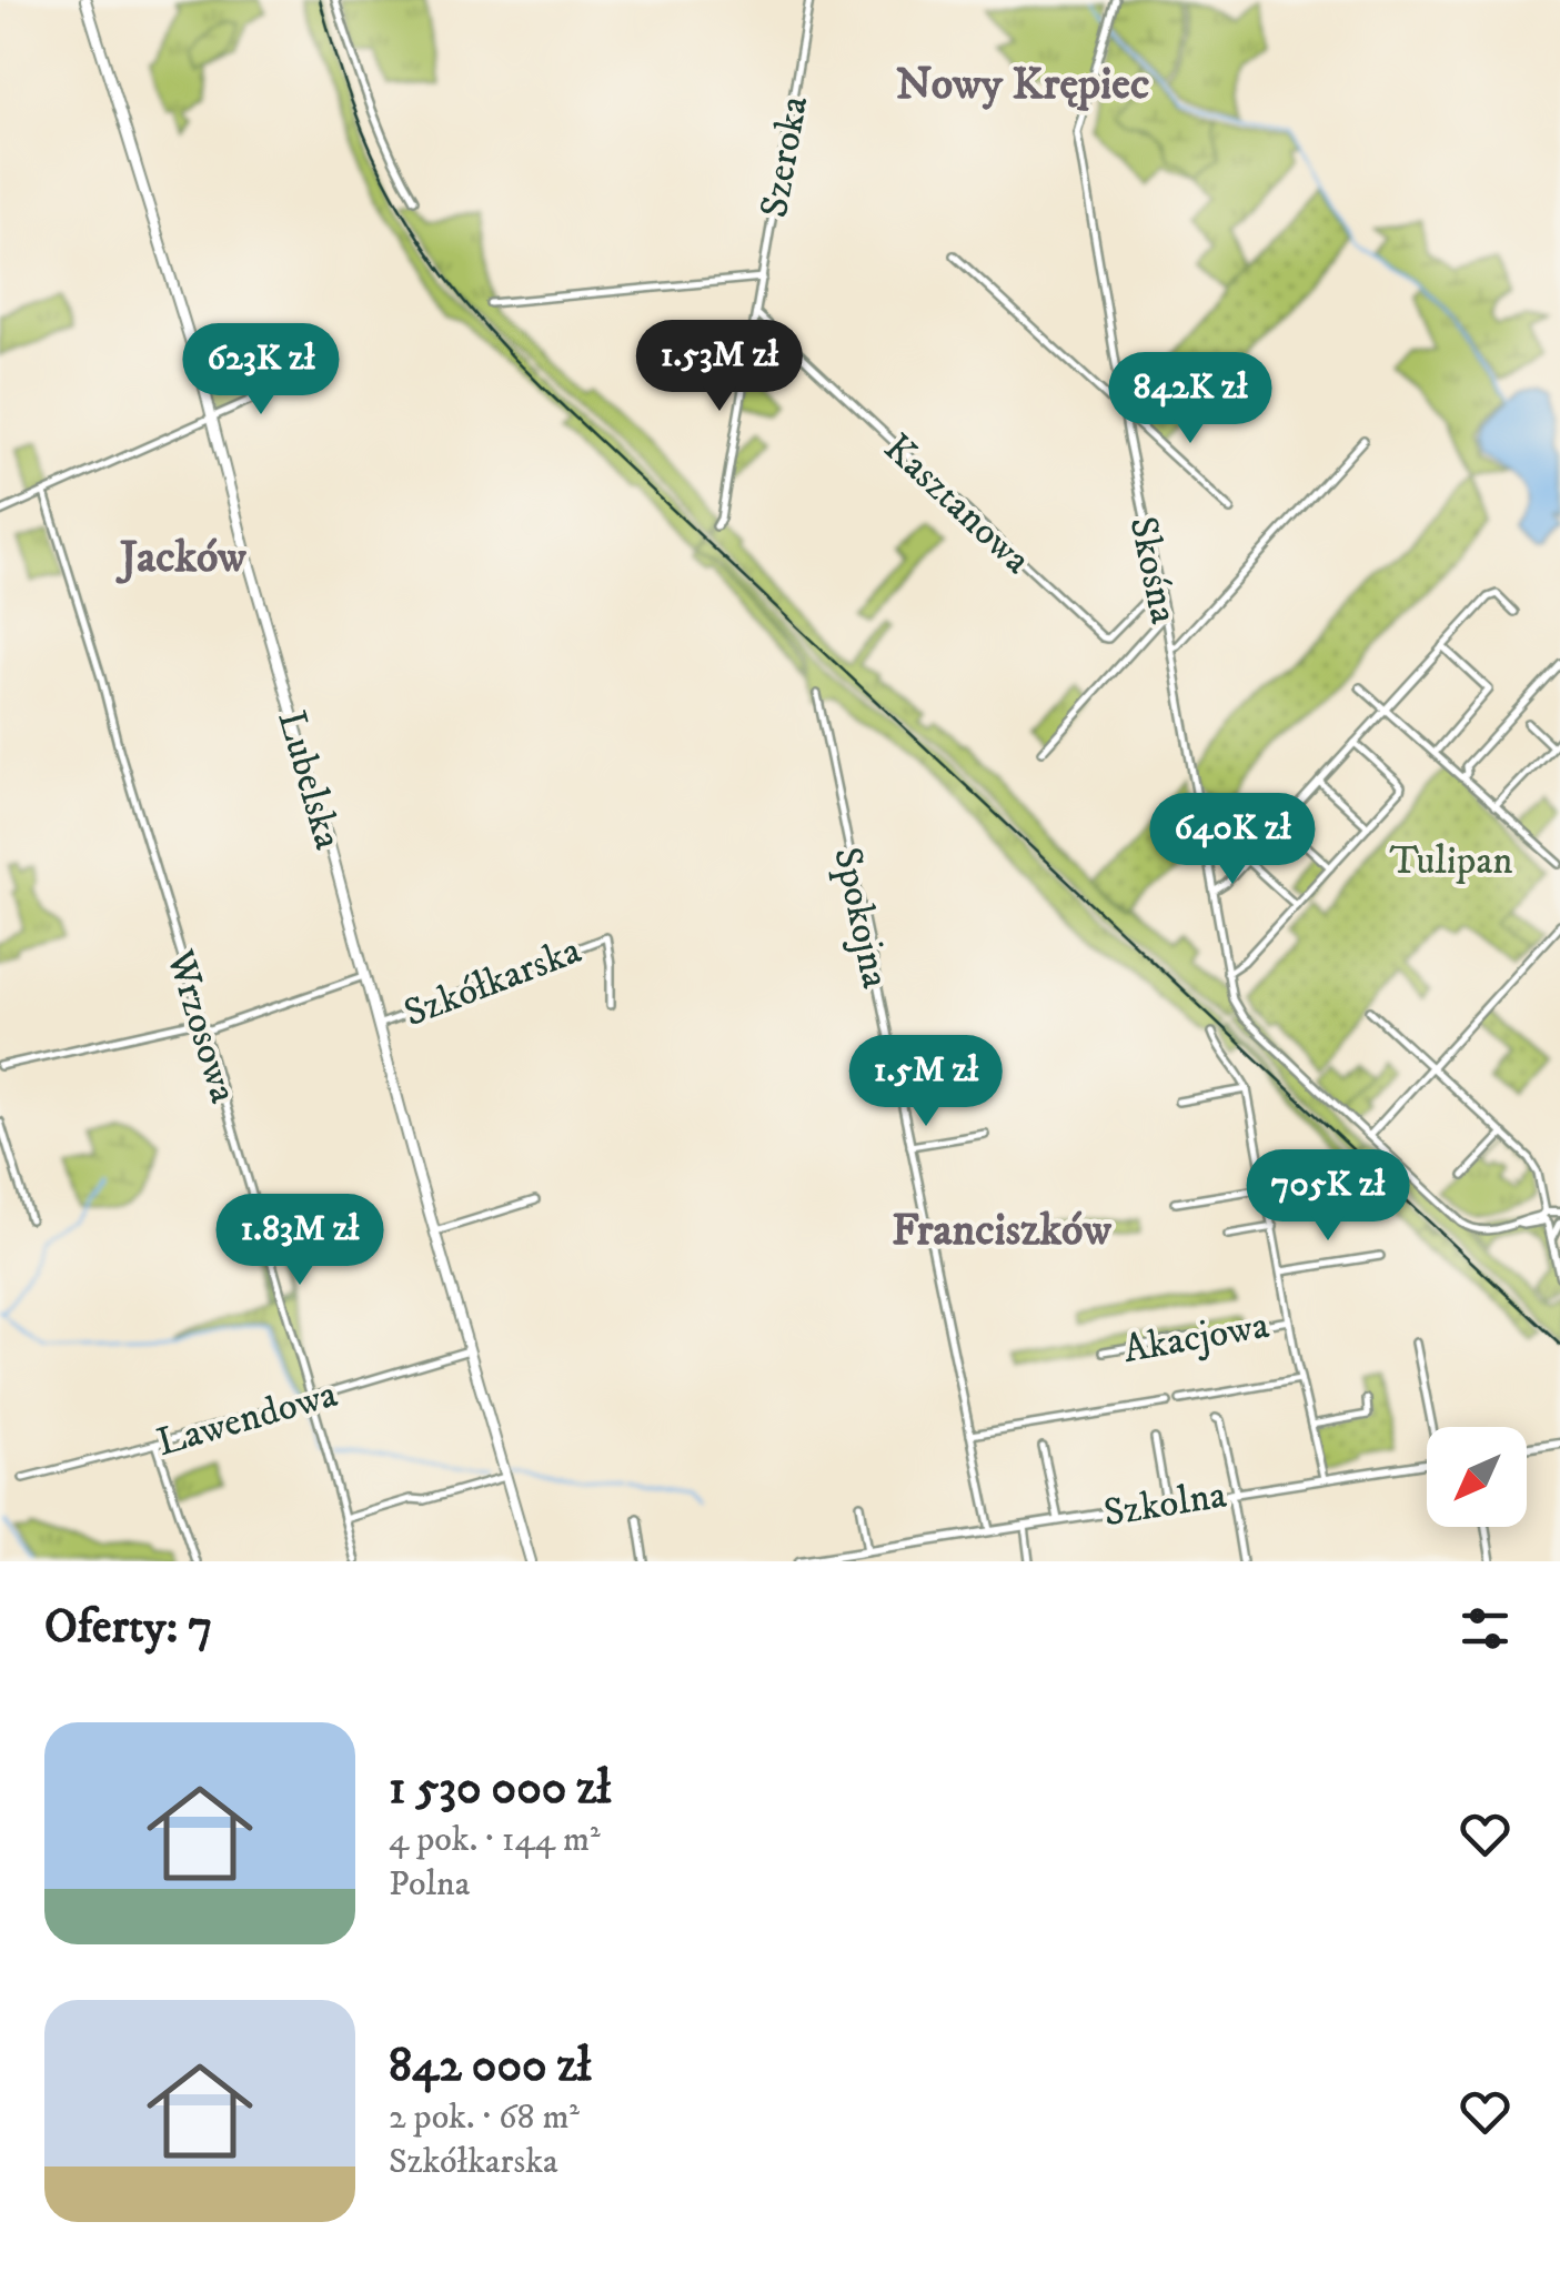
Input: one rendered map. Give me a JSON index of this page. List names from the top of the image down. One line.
{"streets":{"main road":["Lubelska"],"street":["Szeroka","Kasztanowa","Skośna","Spokojna","Szkółkarska","Wrzosowa","Akacjowa","Lawendowa","Szkolna"]},"crossings":[["Szeroka","Kasztanowa"],["Kasztanowa","Skośna"],["Lubelska","Szkółkarska"],["Lubelska","Lawendowa"],["Spokojna","Szkolna"],["Wrzosowa","Lawendowa"],["Akacjowa","Szkolna"]],"districts":["Nowy Krępiec","Jacków","Franciszków"],"parks":["Tulipan"],"north":"bottom left","page":{"price":["1.53M zł","623K zł","842K zł","640K zł","1.5M zł","705K zł","1.83M zł"],"heading":"Oferty: 7","list":[{"name":"1 530 000 zł","note":"4 pok. · 144 m² · Polna"},{"name":"842 000 zł","note":"2 pok. · 68 m² · Szkółkarska"}]}}
